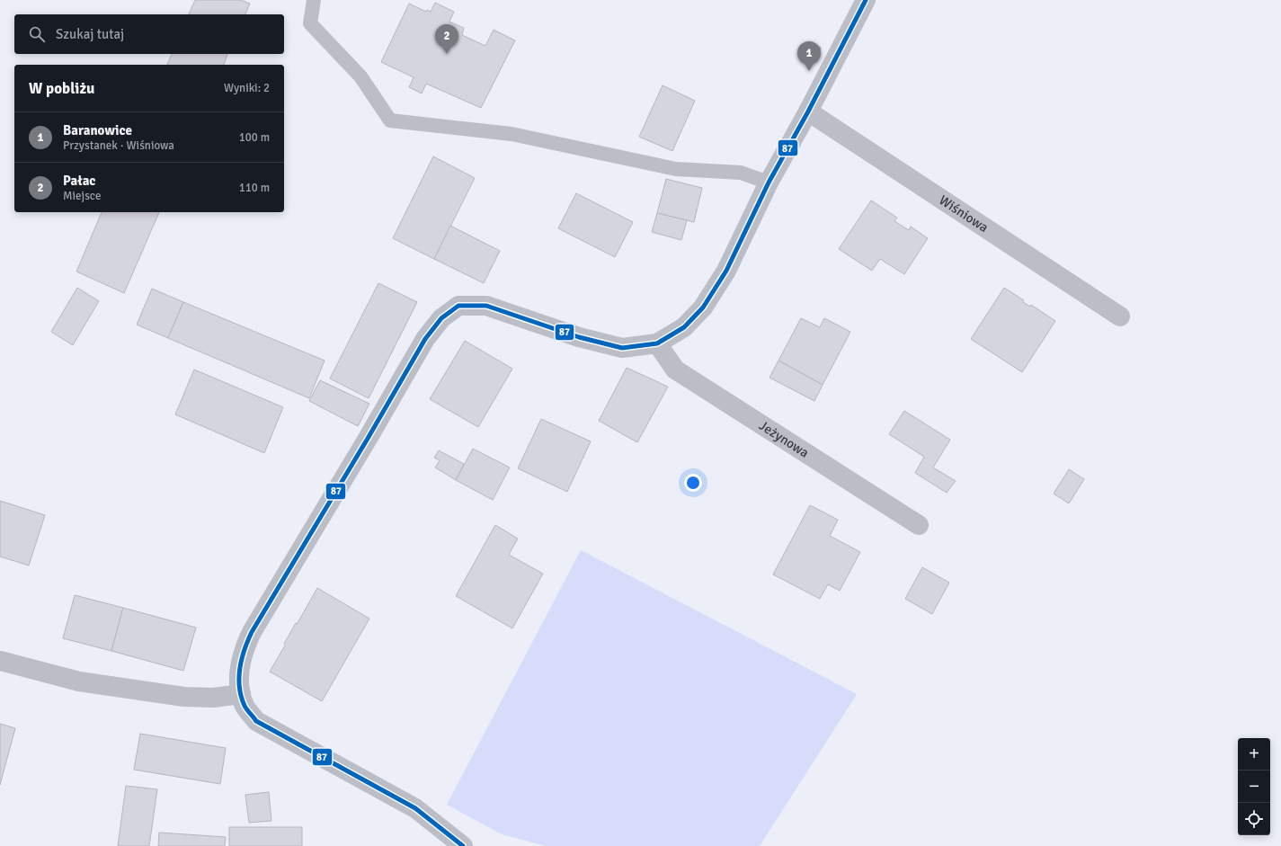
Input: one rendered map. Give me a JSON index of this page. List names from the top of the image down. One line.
{"streets":{"street":["Wiśniowa","Jeżynowa"]},"lines":["transit line 87"],"page":{"search":"Szukaj tutaj","pins":["2","1"],"heading":["W pobliżu","Wyniki: 2"],"list":[{"mark":"1","name":"Baranowice","note":"Przystanek · Wiśniowa","value":"100 m"},{"mark":"2","name":"Pałac","note":"Miejsce","value":"110 m"}],"map_buttons":["+","−"]}}
